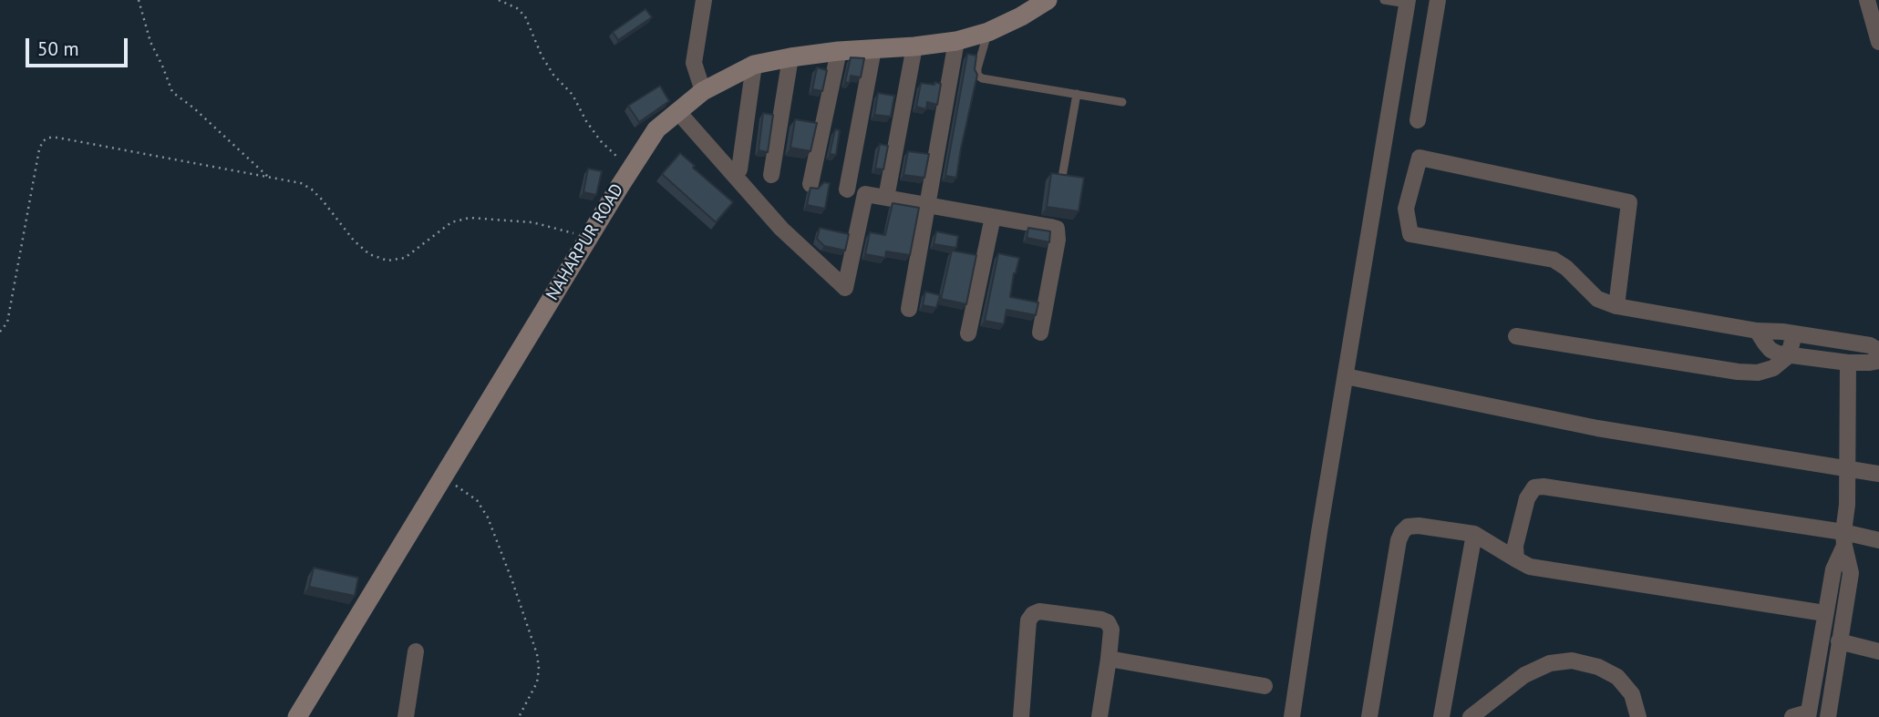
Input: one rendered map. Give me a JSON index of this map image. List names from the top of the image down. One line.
{"streets":{"street":["NAHARPUR ROAD"]},"scale_bar":"50 m"}
